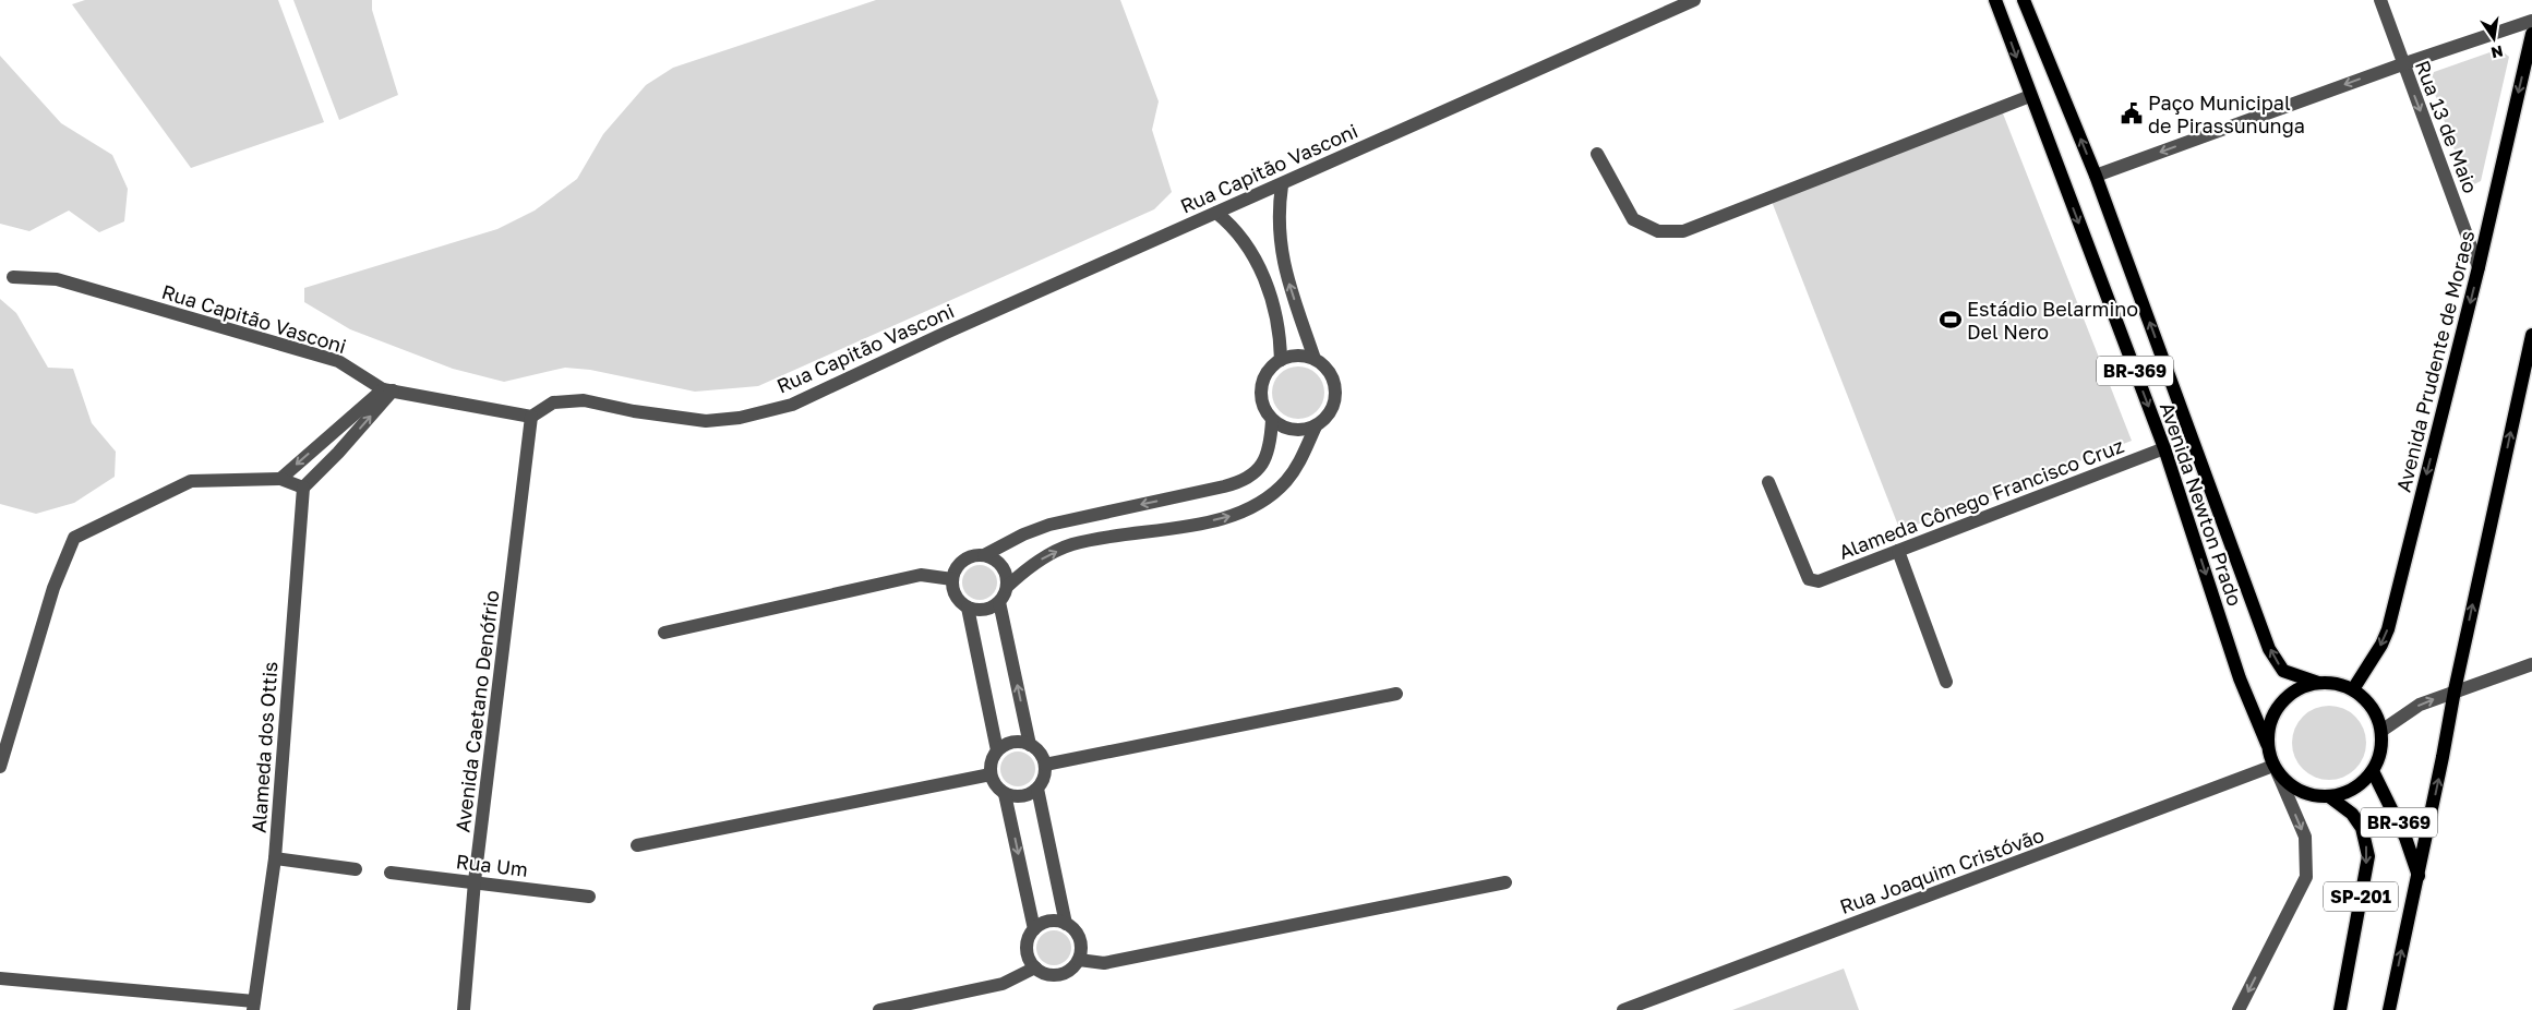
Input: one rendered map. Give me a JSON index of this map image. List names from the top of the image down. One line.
{"streets":{"main road":["Avenida Prudente de Moraes","BR-369","Avenida Newton Prado","SP-201"],"street":["Rua 13 de Maio","Rua Capitão Vasconi","Alameda Cônego Francisco Cruz","Avenida Caetano Denófrio","Alameda dos Ottis","Rua Um","Rua Joaquim Cristóvão"]},"crossings":[["Rua 13 de Maio","Avenida Prudente de Moraes"],["Rua Capitão Vasconi","Avenida Caetano Denófrio"],["Avenida Prudente de Moraes","BR-369"],["Avenida Prudente de Moraes","Avenida Newton Prado"],["Avenida Prudente de Moraes","Rua Joaquim Cristóvão"],["Avenida Prudente de Moraes","SP-201"],["BR-369","Avenida Newton Prado"],["BR-369","Rua Joaquim Cristóvão"],["BR-369","SP-201"],["Alameda Cônego Francisco Cruz","Avenida Newton Prado"],["Avenida Newton Prado","Rua Joaquim Cristóvão"],["Avenida Newton Prado","SP-201"],["Avenida Caetano Denófrio","Rua Um"],["Rua Joaquim Cristóvão","SP-201"]],"one_way":["Rua 13 de Maio"],"places":{"public building":["Paço Municipal de Pirassununga"],"sports":["Estádio Belarmino Del Nero"]},"north":"bottom"}
